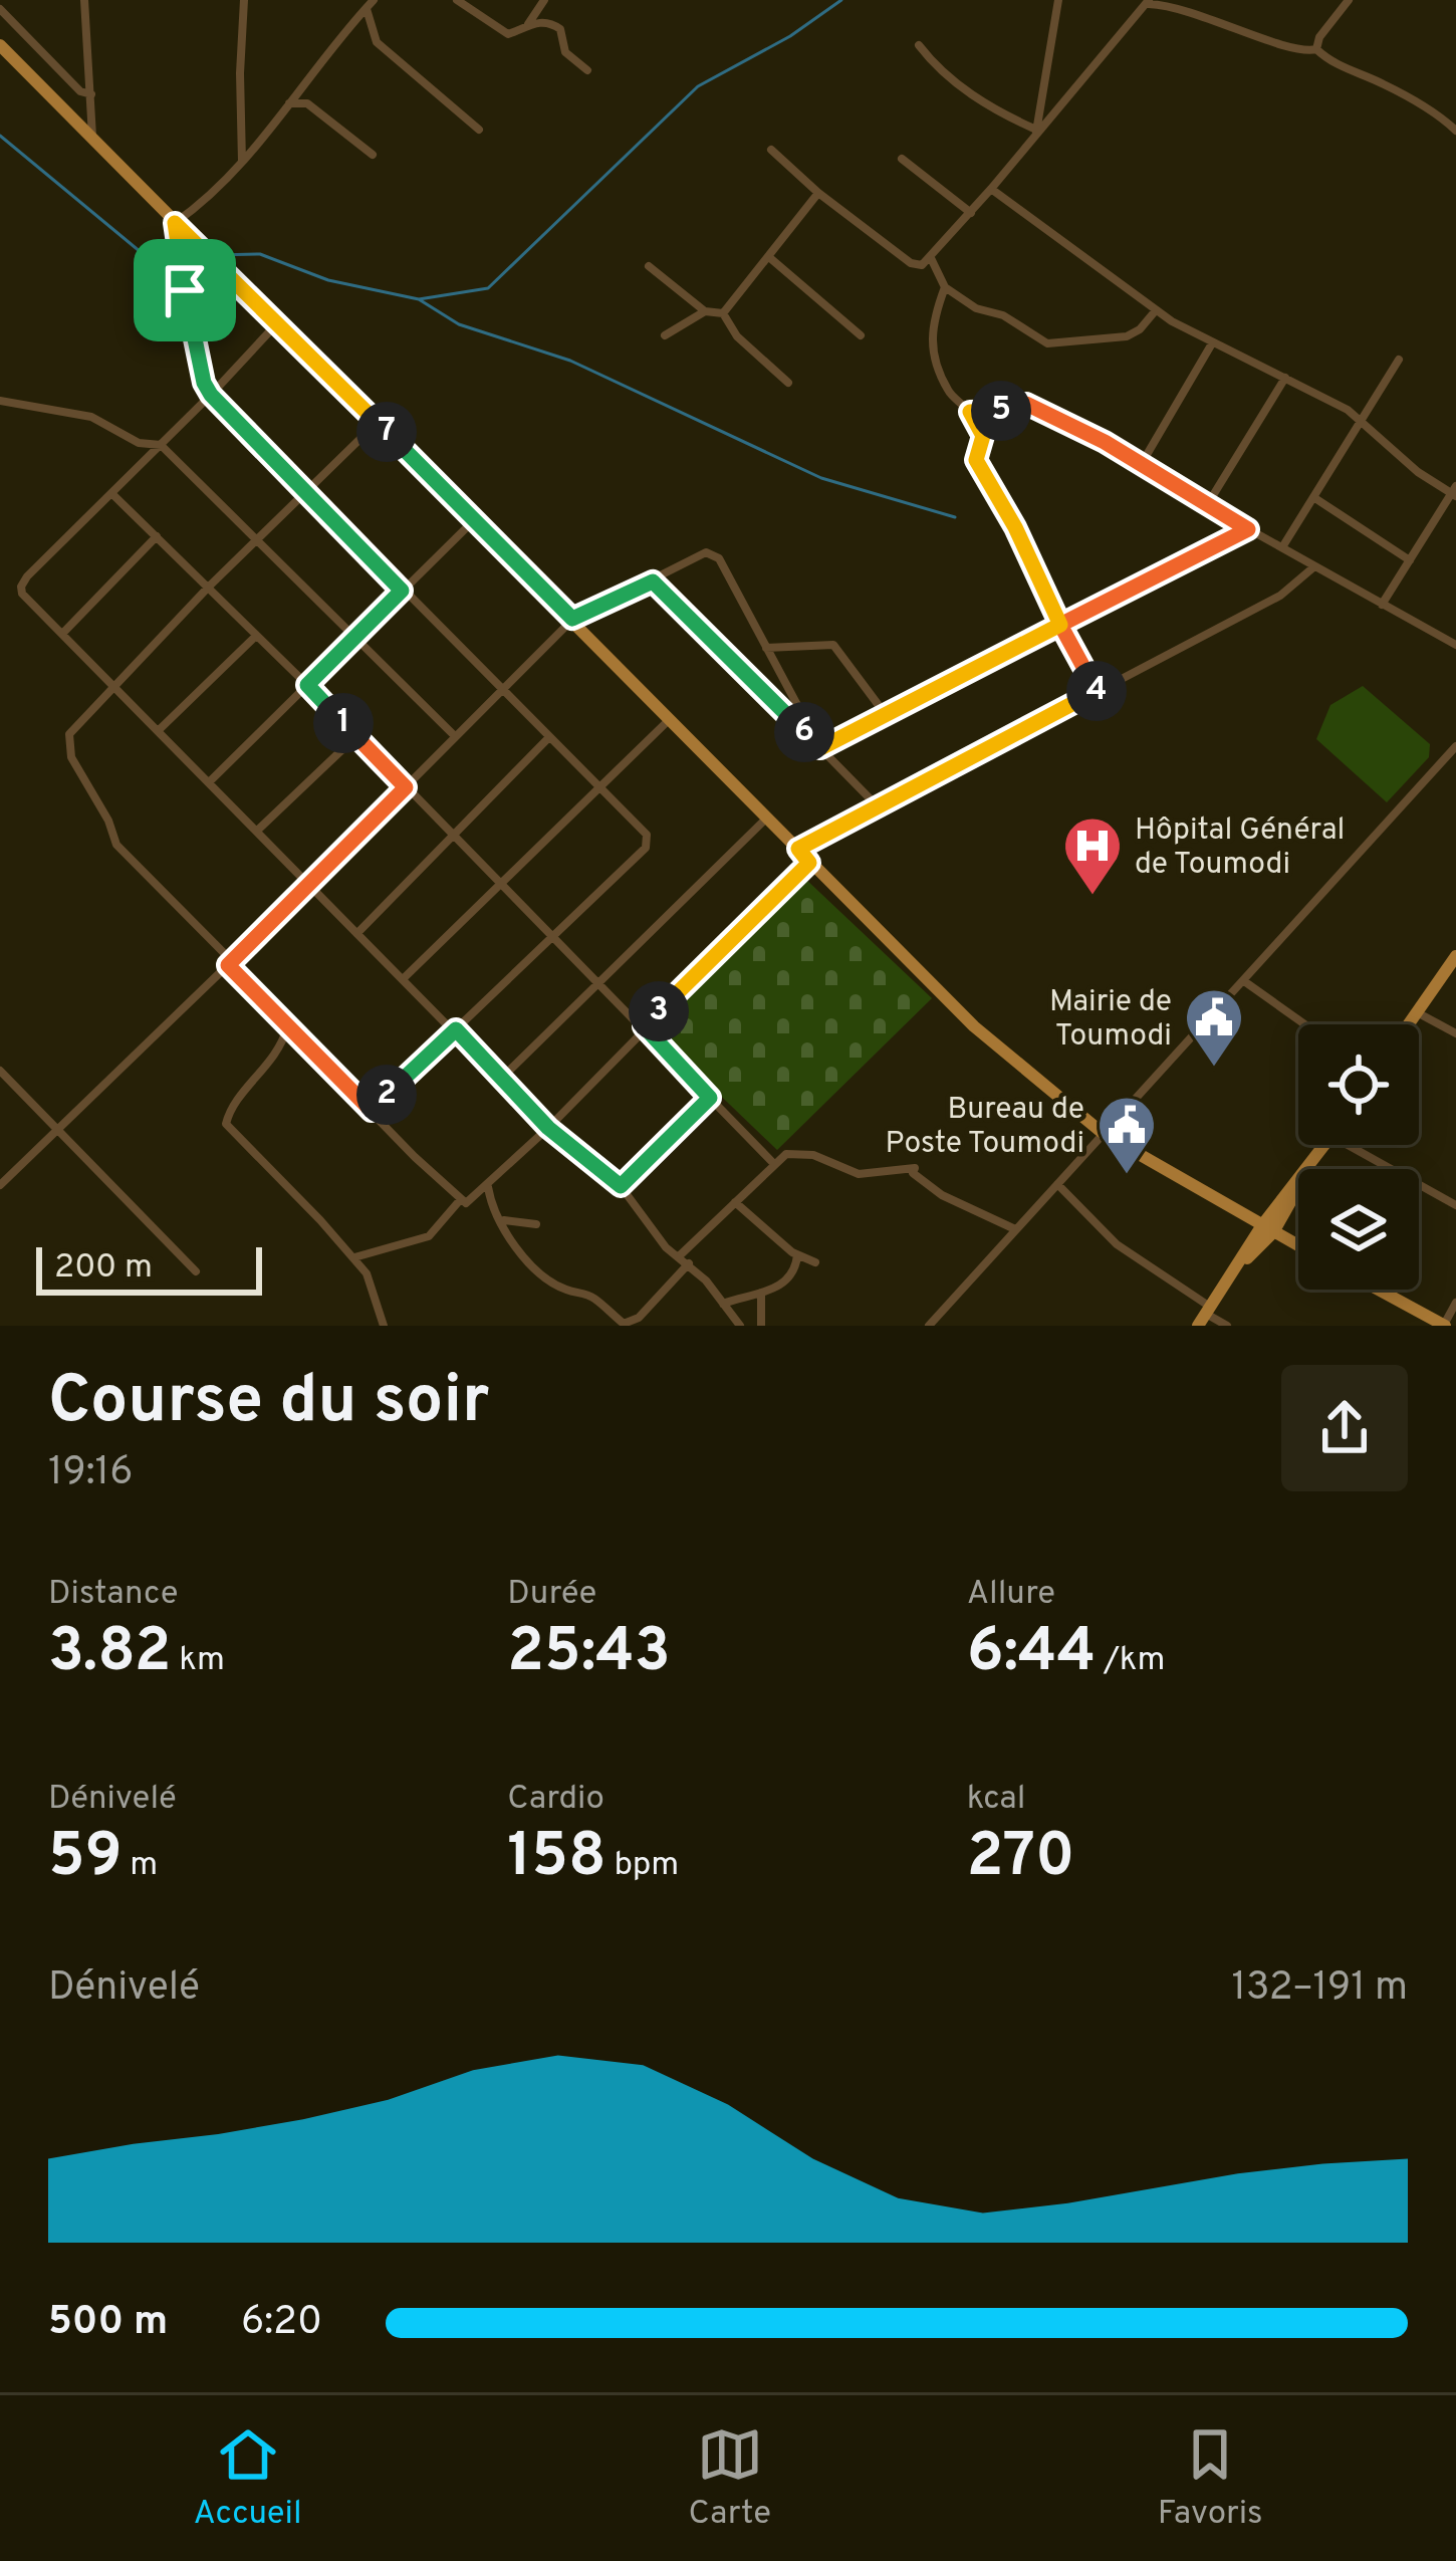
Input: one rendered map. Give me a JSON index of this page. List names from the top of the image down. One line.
{"places":{"hospital":["Hôpital Général de Toumodi"],"public building":["Mairie de Toumodi","Bureau de Poste Toumodi"]},"scale_bar":"200 m","page":{"pins":["5","7","4","1","6","3","2"],"scale":"200 m","heading":["Course du soir","19:16"],"stats":[["Distance","3.82 km"],["Durée","25:43"],["Allure","6:44 /km"],["Dénivelé","59 m"],["Cardio","158 bpm"],["kcal","270"]],"chart":["Dénivelé","132–191 m"],"list":[{"name":"500 m","note":"6:20"}],"tabs":["Accueil","Carte","Favoris"]}}
